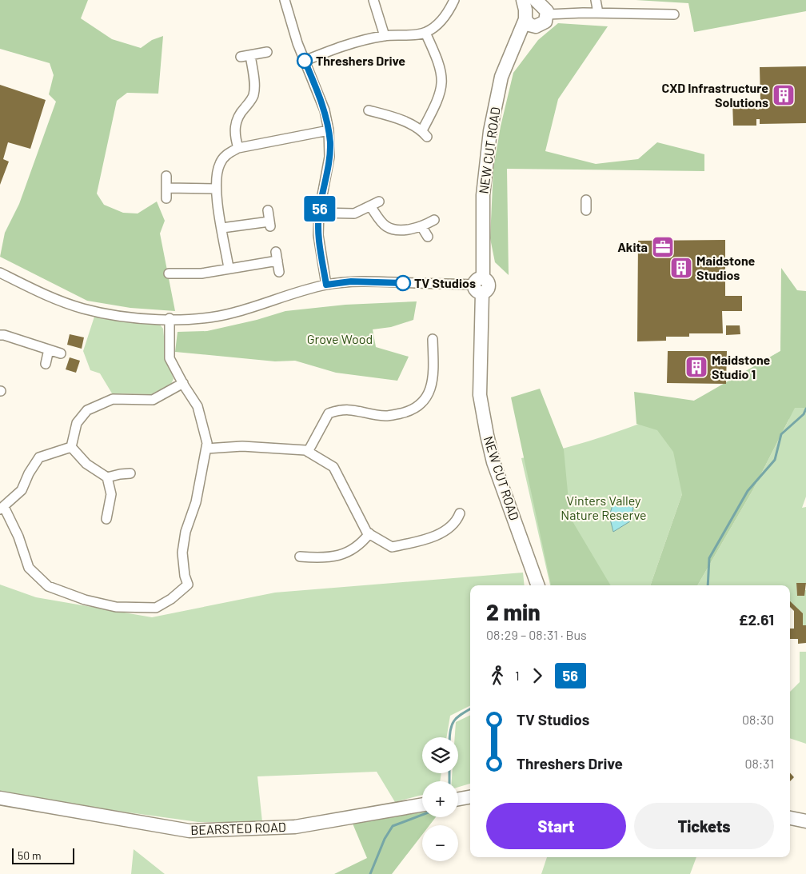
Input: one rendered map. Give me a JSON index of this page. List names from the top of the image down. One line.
{"streets":{"street":["NEW CUT ROAD","BEARSTED ROAD"]},"parks":["Grove Wood","Vinters Valley Nature Reserve"],"places":{"other":["Threshers Drive","TV Studios"],"building":["CXD Infrastructure Solutions","Maidstone Studios","Maidstone Studio 1"],"office":["Akita"]},"lines":["bus line 56"],"scale_bar":"50 m","page":{"on_map":"56","heading":["2 min","08:29 – 08:31 · Bus","£2.61"],"legs":["1","56"],"list":[{"name":"TV Studios","value":"08:30"},{"name":"Threshers Drive","value":"08:31"}],"map_buttons":["+","−"],"buttons":["Start","Tickets"],"scale":"50 m"}}
